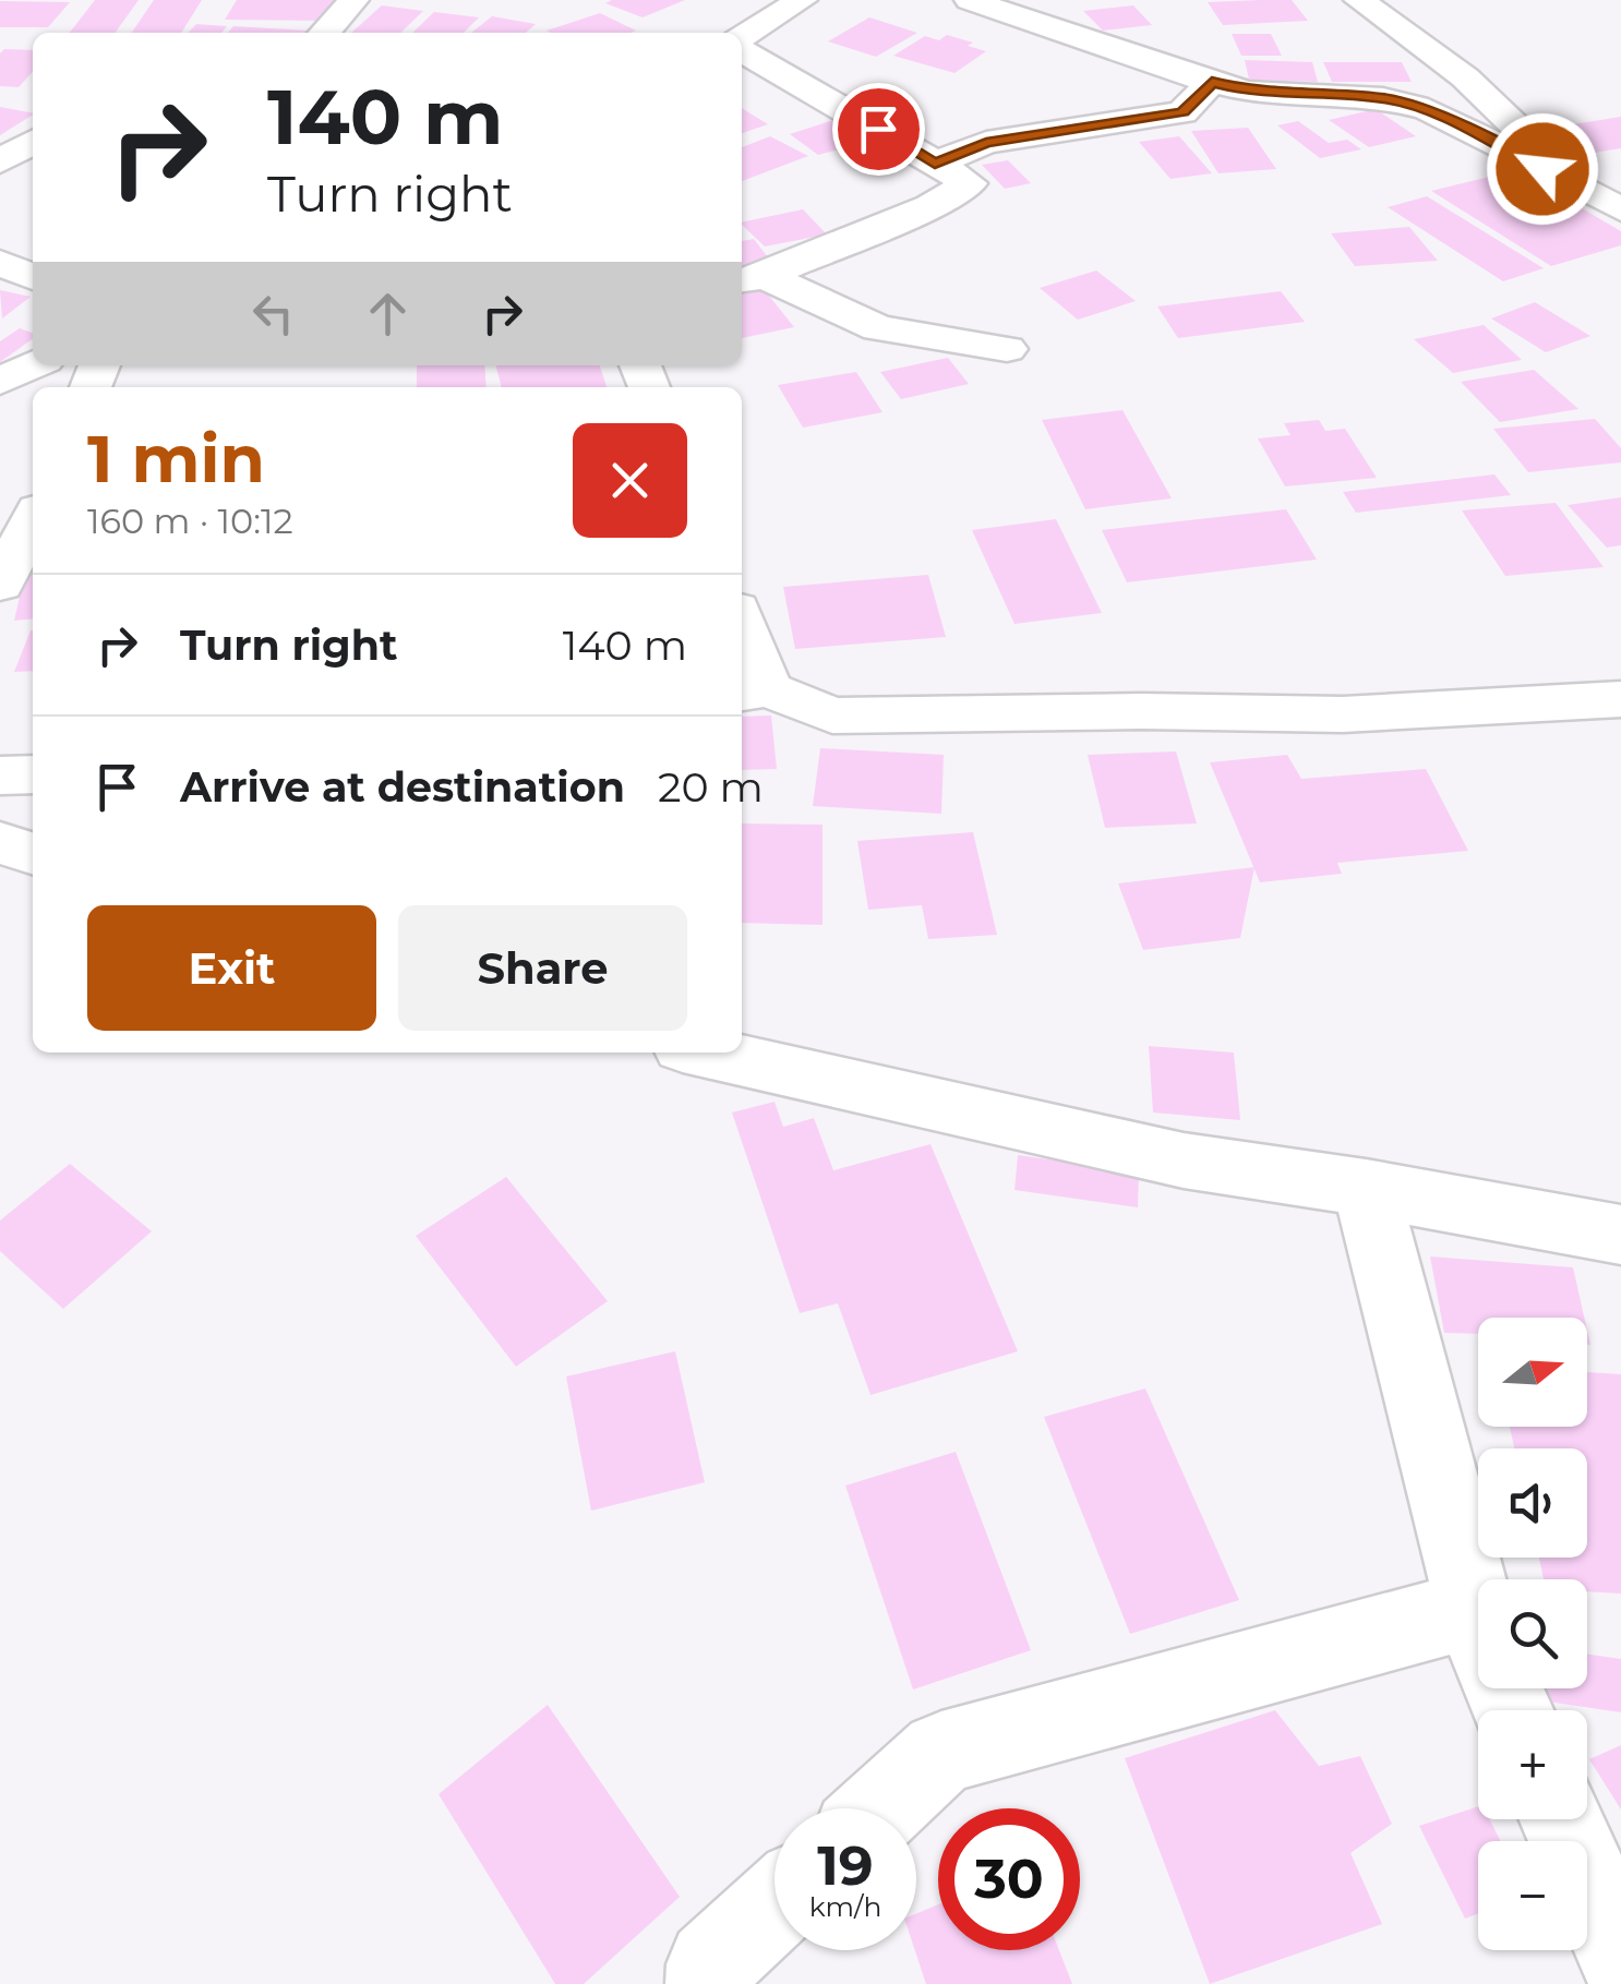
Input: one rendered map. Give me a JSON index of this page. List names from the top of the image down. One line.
{"north":"right","page":{"turn":["140 m","Turn right"],"heading":["1 min","160 m · 10:12"],"list":[{"name":"Turn right","value":"140 m"},{"name":"Arrive at destination","value":"20 m"}],"buttons":["Exit","Share"],"map_buttons":["+","−"],"speed":"19 km/h","limit":"30"}}
